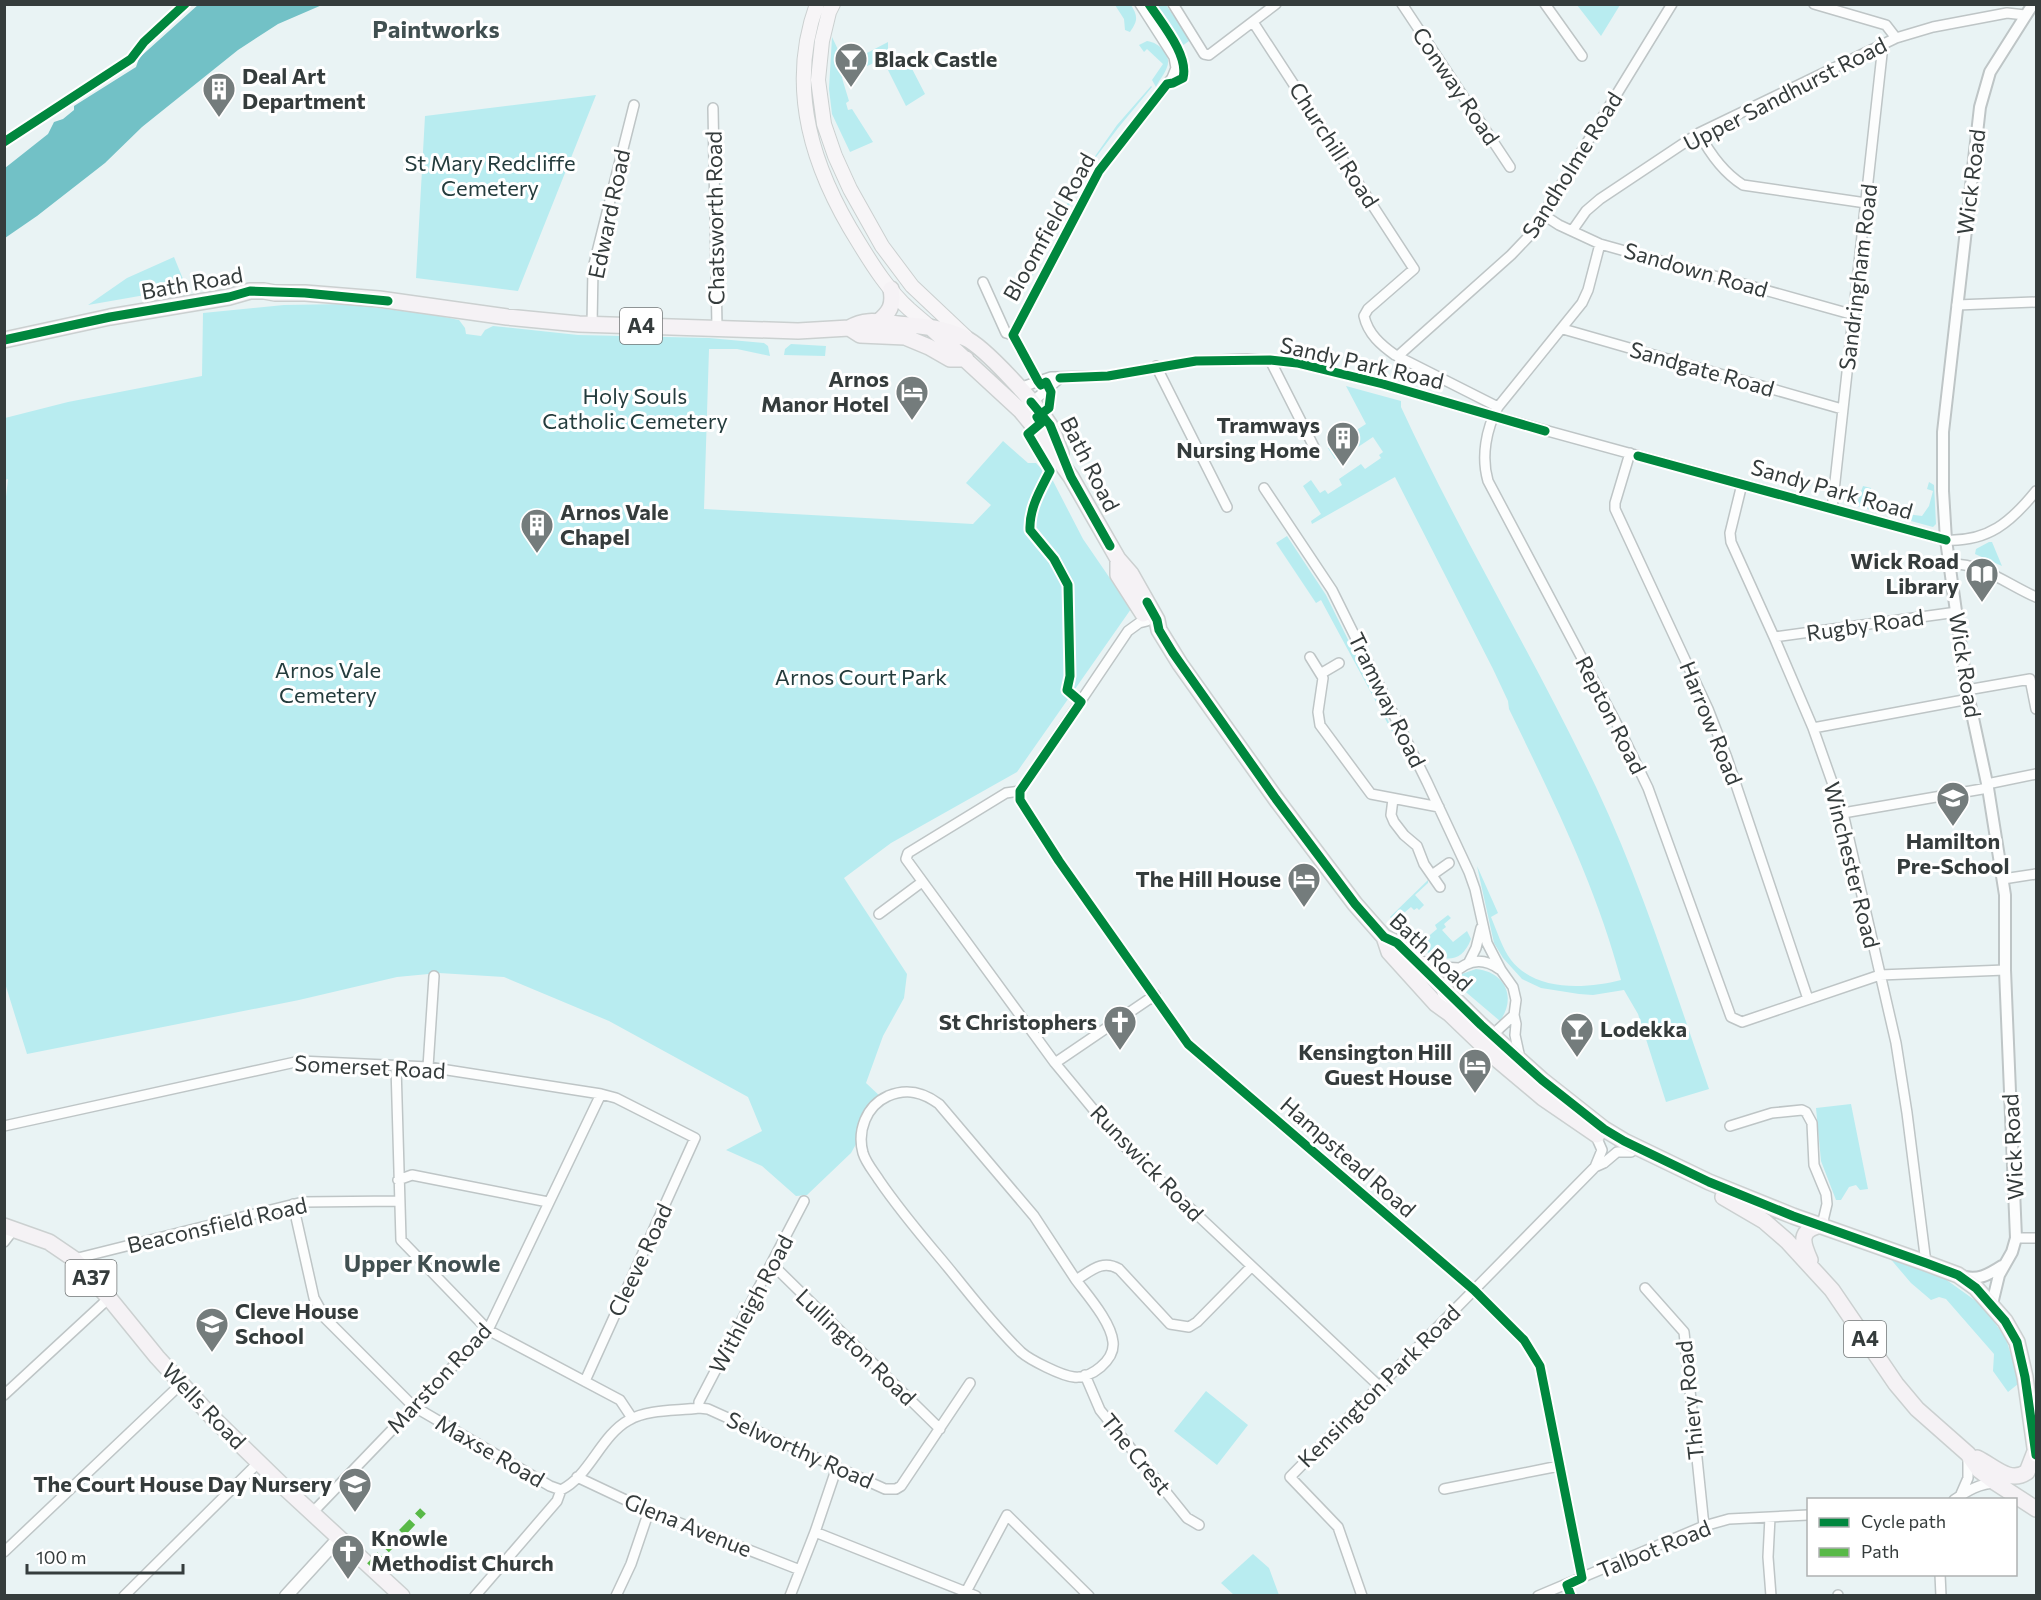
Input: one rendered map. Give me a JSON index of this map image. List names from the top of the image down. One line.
{"streets":{"highway":["Bath Road","A4","A37","Wells Road"],"street":["Conway Road","Upper Sandhurst Road","Churchill Road","Sandholme Road","Wick Road","Edward Road","Chatsworth Road","Bloomfield Road","Sandown Road","Sandringham Road","Sandy Park Road","Sandgate Road","Rugby Road","Tramway Road","Repton Road","Harrow Road","Winchester Road","Somerset Road","Hampstead Road","Runswick Road","Beaconsfield Road","Cleeve Road","Withleigh Road","Lullington Road","Marston Road","Kensington Park Road","Thiery Road","Selworthy Road","Maxse Road","The Crest","Glena Avenue","Talbot Road"]},"crossings":[["Upper Sandhurst Road","Wick Road"],["Upper Sandhurst Road","Sandown Road"],["Upper Sandhurst Road","Sandringham Road"],["Churchill Road","Sandholme Road"],["Sandholme Road","Sandown Road"],["Wick Road","A4"],["Wick Road","Sandy Park Road"],["Wick Road","Rugby Road"],["Edward Road","Bath Road"],["Chatsworth Road","Bath Road"],["Sandown Road","Sandringham Road"],["Sandown Road","Repton Road"],["Sandringham Road","Sandy Park Road"],["Sandringham Road","Sandgate Road"],["Bath Road","A4"],["Bath Road","Sandy Park Road"],["Bath Road","Tramway Road"],["Bath Road","Kensington Park Road"],["A4","Winchester Road"],["Sandy Park Road","Repton Road"],["Sandy Park Road","Harrow Road"],["Sandy Park Road","Winchester Road"],["Sandgate Road","Repton Road"],["Rugby Road","Winchester Road"],["Repton Road","Harrow Road"],["Somerset Road","Cleeve Road"],["Somerset Road","Marston Road"],["Hampstead Road","Runswick Road"],["Hampstead Road","Kensington Park Road"],["Hampstead Road","Talbot Road"],["Runswick Road","Kensington Park Road"],["Beaconsfield Road","Wells Road"],["Beaconsfield Road","Maxse Road"],["Withleigh Road","Lullington Road"],["Withleigh Road","Selworthy Road"],["Lullington Road","Selworthy Road"],["Marston Road","Wells Road"],["Marston Road","Maxse Road"],["Thiery Road","Talbot Road"]],"districts":["Paintworks","Upper Knowle"],"parks":["St Mary Redcliffe Cemetery","Holy Souls Catholic Cemetery","Arnos Vale Cemetery","Arnos Court Park"],"places":{"bar":["Black Castle","Lodekka"],"building":["Deal Art Department","Tramways Nursing Home","Arnos Vale Chapel"],"hotel":["Arnos Manor Hotel","The Hill House","Kensington Hill Guest House"],"library":["Wick Road Library"],"school or university":["Hamilton Pre-School","Cleve House School","The Court House Day Nursery"],"church":["St Christophers","Knowle Methodist Church"]},"legend":["Cycle path","Path"],"scale_bar":"100 m"}
